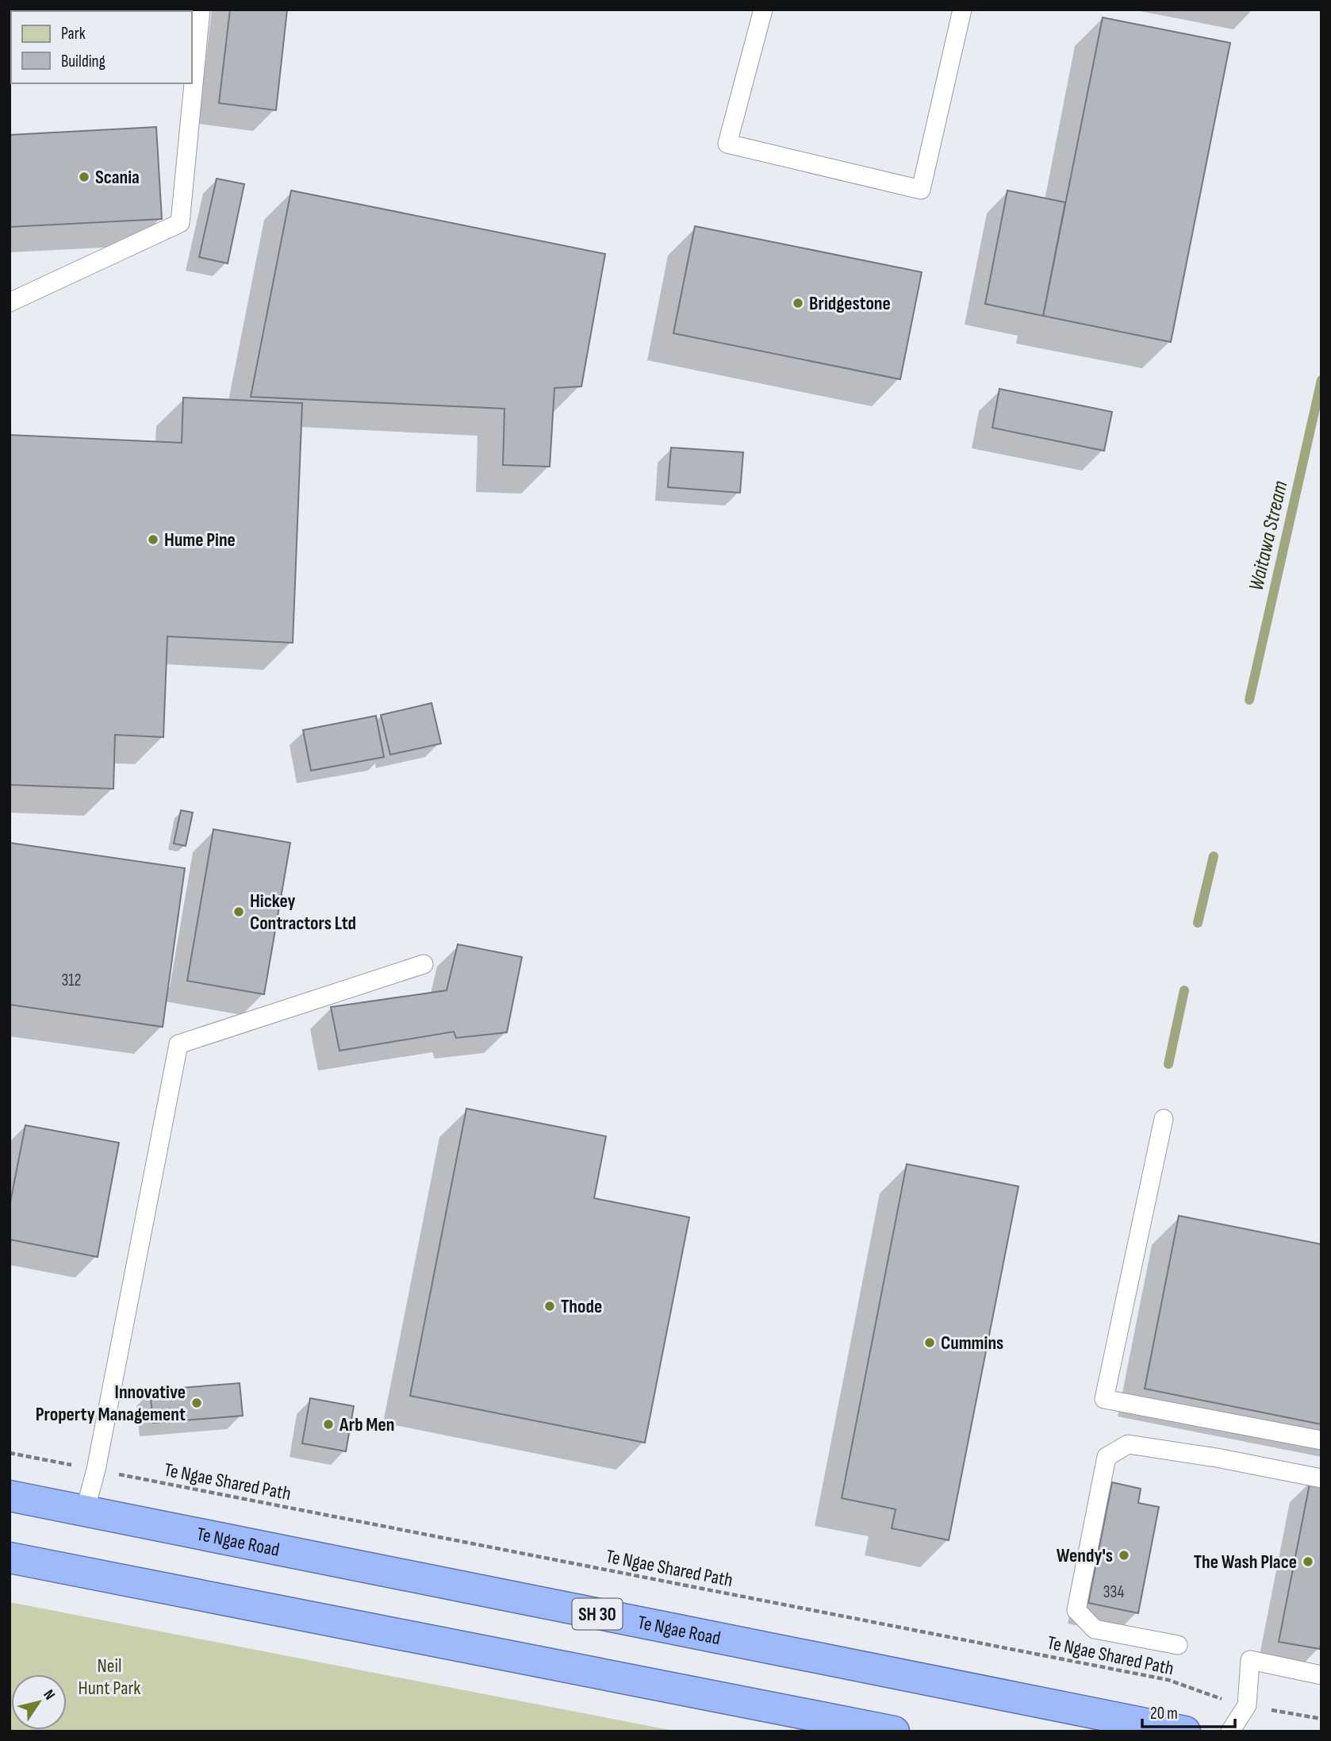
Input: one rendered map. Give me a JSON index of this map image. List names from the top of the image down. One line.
{"streets":{"highway":["Te Ngae Road","SH 30"],"path":["Te Ngae Shared Path"]},"water":["Waitawa Stream"],"parks":["Neil Hunt Park"],"places":["Scania","Bridgestone","Hume Pine","Hickey Contractors Ltd","Thode","Cummins","Innovative Property Management","Arb Men","Wendy's","The Wash Place"],"house_numbers":["312","334"],"legend":["Park","Building"],"scale_bar":"20 m","north":"top right"}
